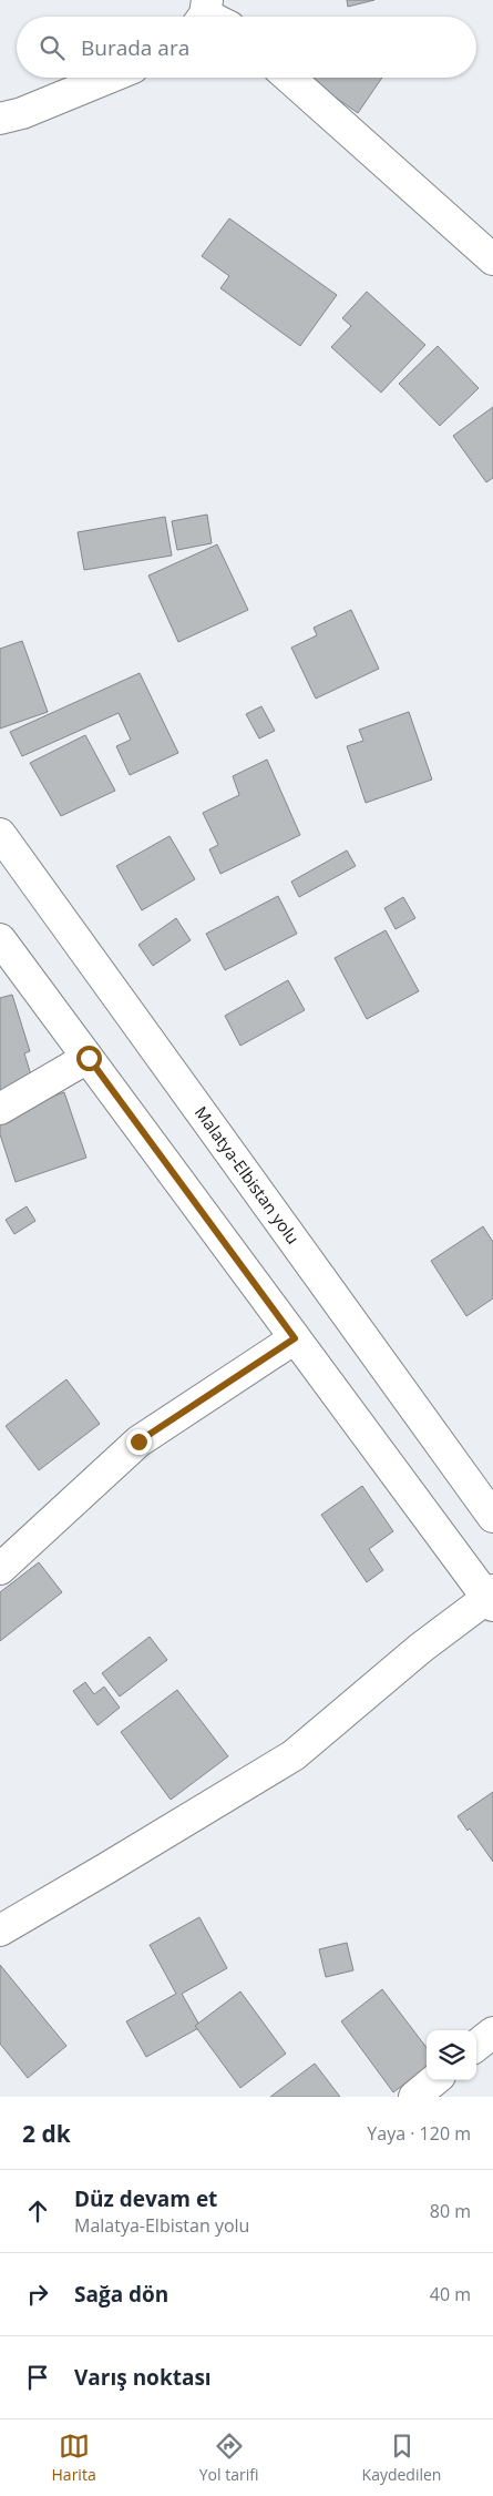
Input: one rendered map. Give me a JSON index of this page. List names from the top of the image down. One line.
{"streets":{"main road":["Malatya-Elbistan yolu"]},"page":{"search":"Burada ara","heading":["2 dk","Yaya · 120 m"],"list":[["Düz devam et","Malatya-Elbistan yolu","80 m"],["Sağa dön","40 m"],"Varış noktası"],"nav":["Harita","Yol tarifi","Kaydedilen"]}}
